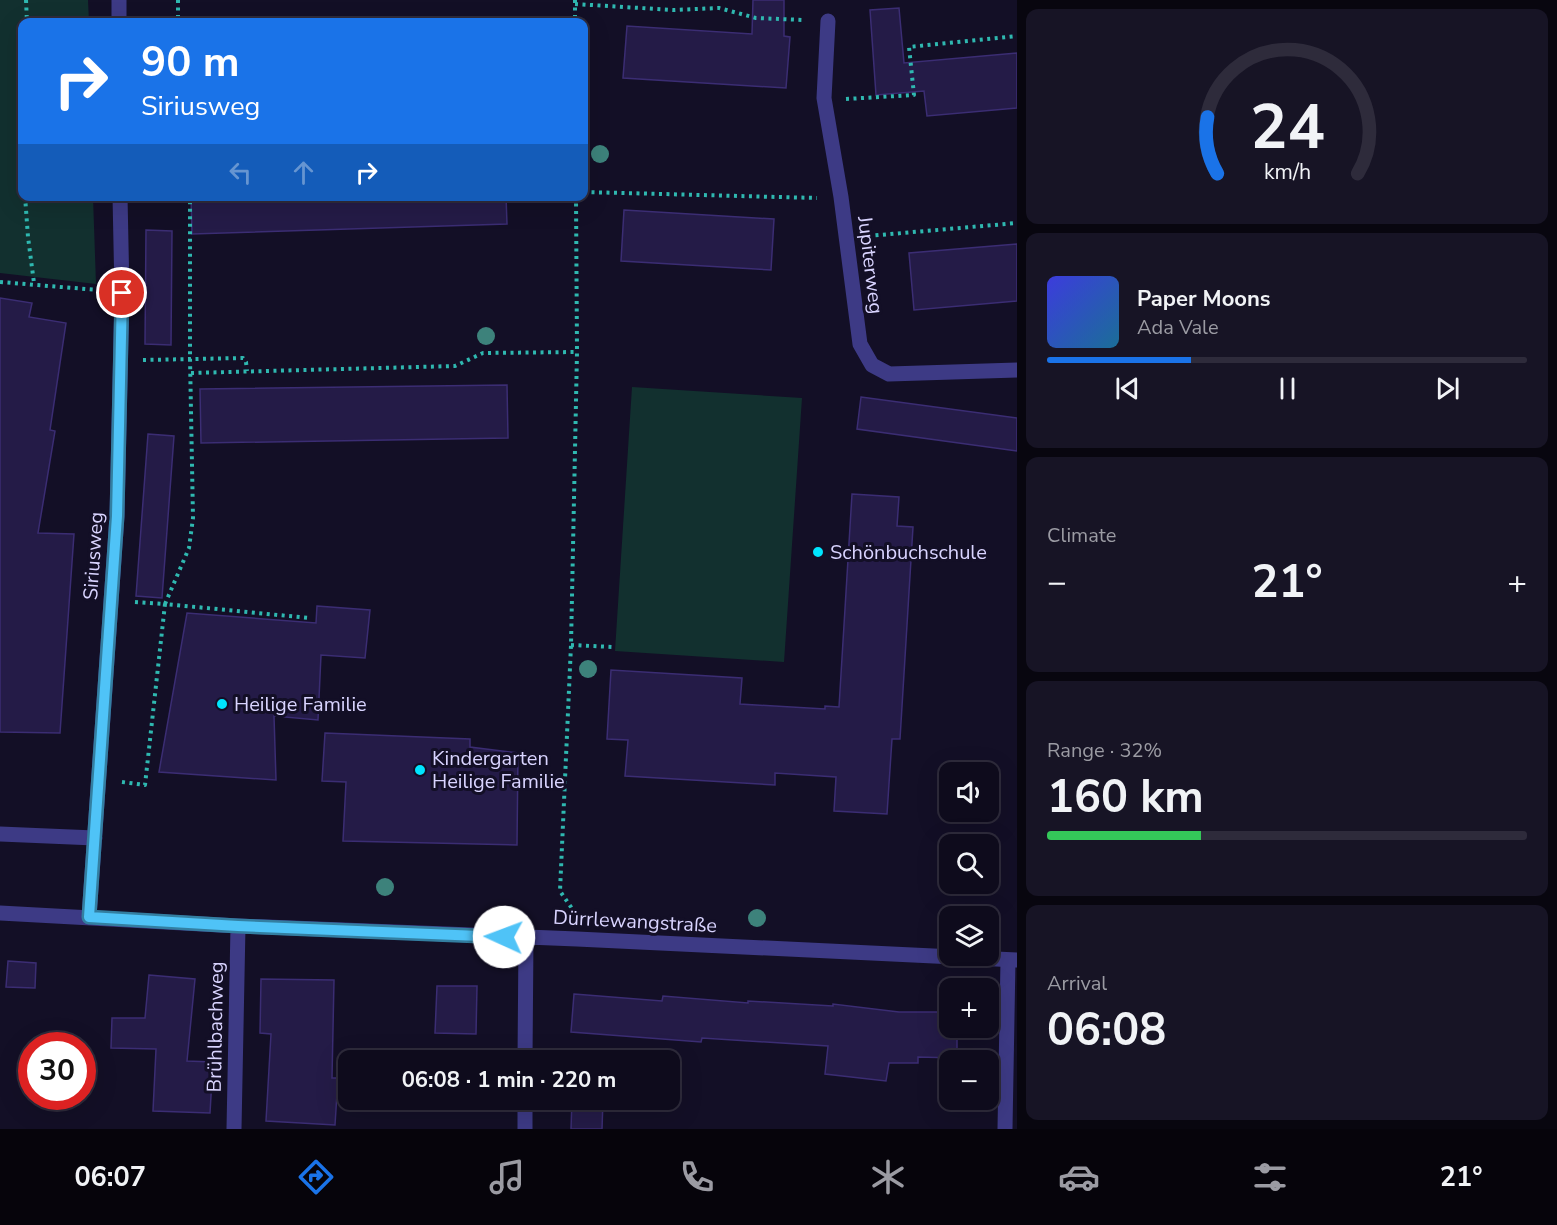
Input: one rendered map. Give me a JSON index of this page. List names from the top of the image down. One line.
{"streets":{"street":["Jupiterweg","Siriusweg","Dürrlewangstraße","Brühlbachweg"]},"crossings":[["Siriusweg","Dürrlewangstraße"],["Dürrlewangstraße","Brühlbachweg"]],"places":["Schönbuchschule","Heilige Familie","Kindergarten Heilige Familie"],"page":{"turn":["90 m","Siriusweg"],"song":["Paper Moons","Ada Vale"],"tile":["Climate",["Range · 32%","160 km"],["Arrival","06:08"]],"heat":["−","21°","+"],"map_buttons":["+","−"],"limit":"30","trip":"06:08 · 1 min · 220 m","tabs":["06:07","21°"],"gauge":["24","km/h"]}}
